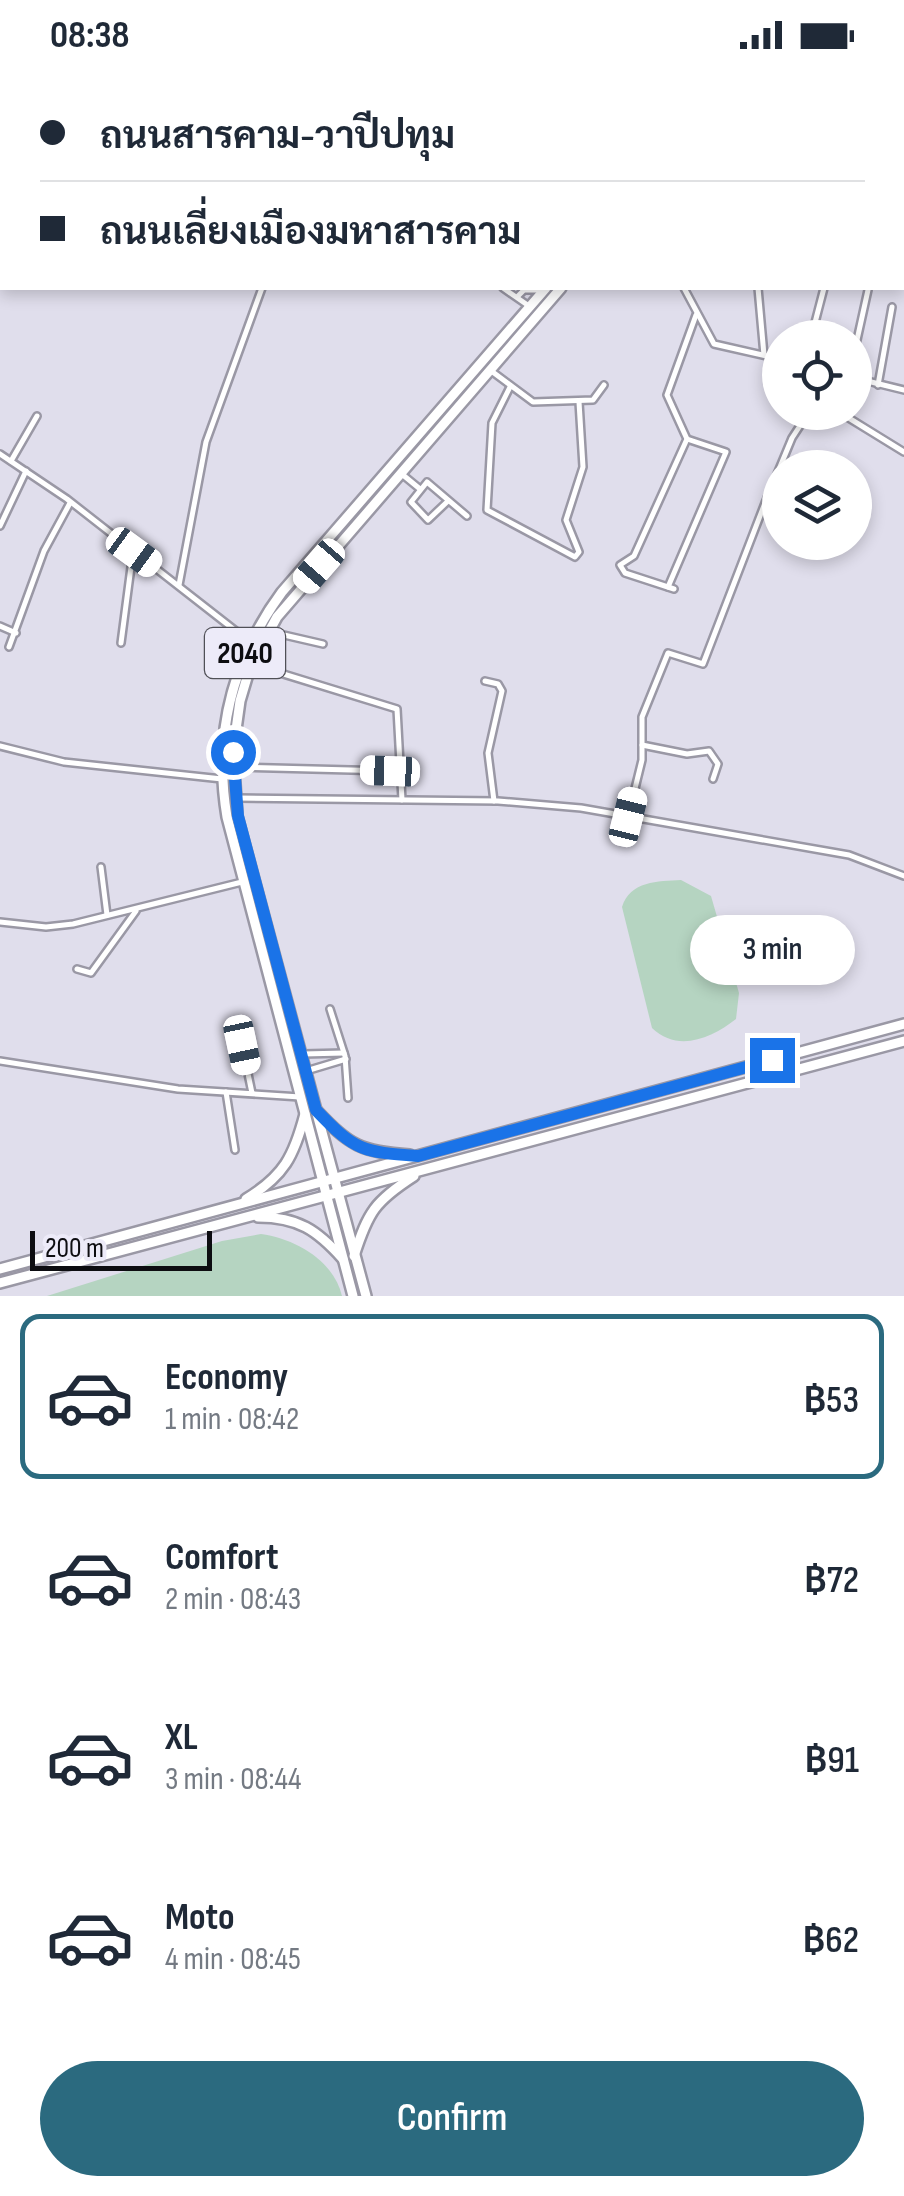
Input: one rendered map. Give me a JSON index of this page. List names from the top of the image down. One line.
{"streets":{"main road":["2040"]},"scale_bar":"200 m","page":{"status":"08:38","banner":["ถนนสารคาม-วาปีปทุม","ถนนเลี่ยงเมืองมหาสารคาม"],"bubble":"3 min","scale":"200 m","list":[{"name":"Economy","note":"1 min · 08:42","value":"฿53"},{"name":"Comfort","note":"2 min · 08:43","value":"฿72"},{"name":"XL","note":"3 min · 08:44","value":"฿91"},{"name":"Moto","note":"4 min · 08:45","value":"฿62"}],"buttons":"Confirm"}}
